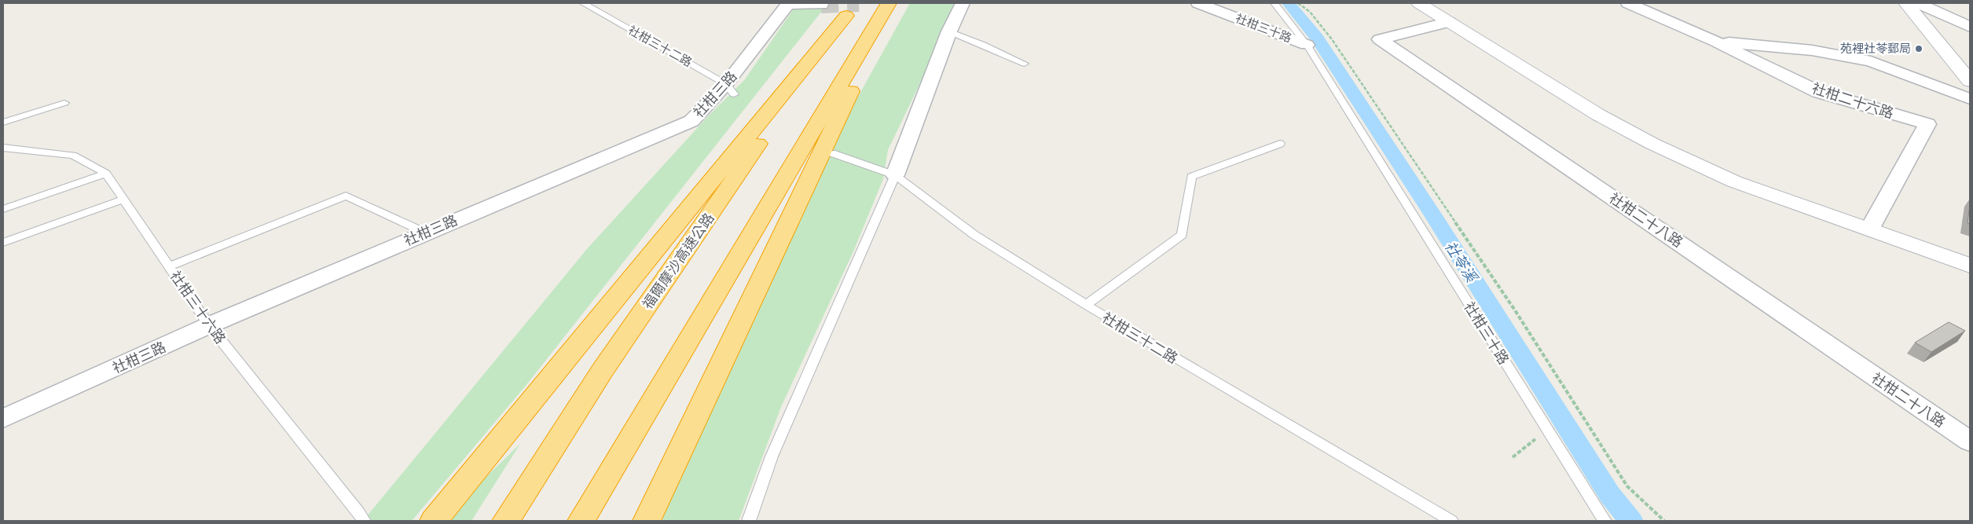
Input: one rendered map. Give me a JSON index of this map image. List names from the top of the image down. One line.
{"streets":{"highway":["福爾摩沙高速公路"],"street":["社柑三十路","社柑三路","社柑二十六路","社柑二十八路"],"lane":["社柑三十二路","社柑三十六路"]},"crossings":[["社柑三十二路","社柑三路"],["社柑三路","社柑三十六路"]],"water":["社苓溪"],"places":["苑裡社苓郵局"]}
